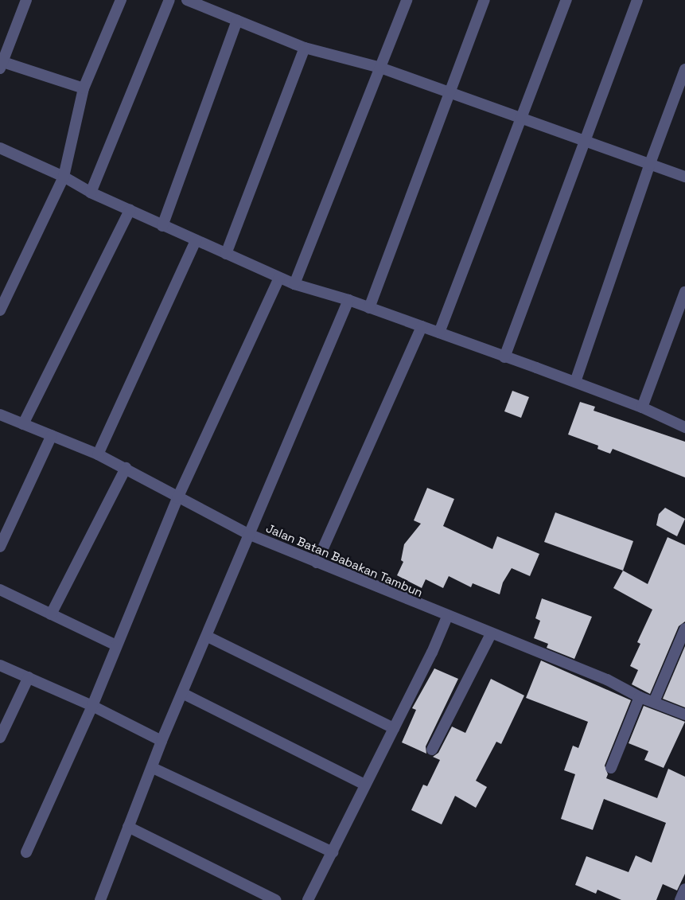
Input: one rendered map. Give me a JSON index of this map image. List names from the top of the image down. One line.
{"streets":{"street":["Jalan Batan Babakan Tambun"]}}
